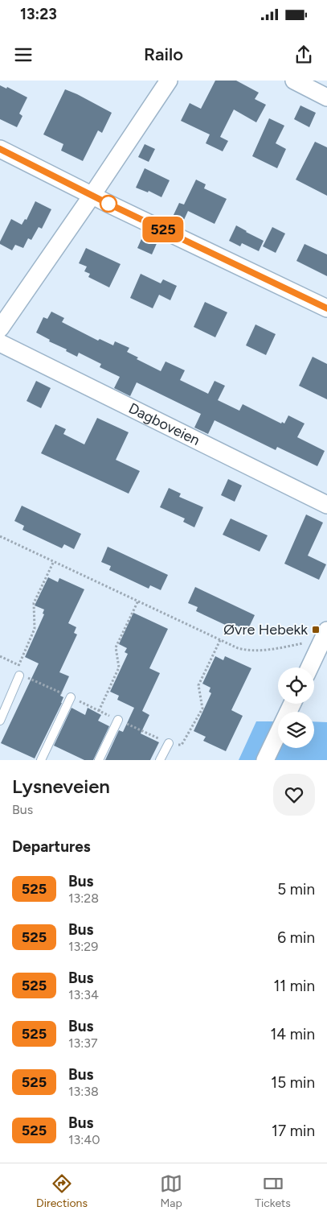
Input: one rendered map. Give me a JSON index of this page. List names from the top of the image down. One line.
{"streets":{"street":["Dagboveien"]},"places":{"transit":["Øvre Hebekk"]},"lines":["bus line 525"],"page":{"status":"13:23","header":"Railo","on_map":"525","heading":[["Lysneveien","Bus"],"Departures"],"list":[{"mark":"525","name":"Bus","note":"13:28","value":"5 min"},{"mark":"525","name":"Bus","note":"13:29","value":"6 min"},{"mark":"525","name":"Bus","note":"13:34","value":"11 min"},{"mark":"525","name":"Bus","note":"13:37","value":"14 min"},{"mark":"525","name":"Bus","note":"13:38","value":"15 min"},{"mark":"525","name":"Bus","note":"13:40","value":"17 min"}],"tabs":["Directions","Map","Tickets"]}}
